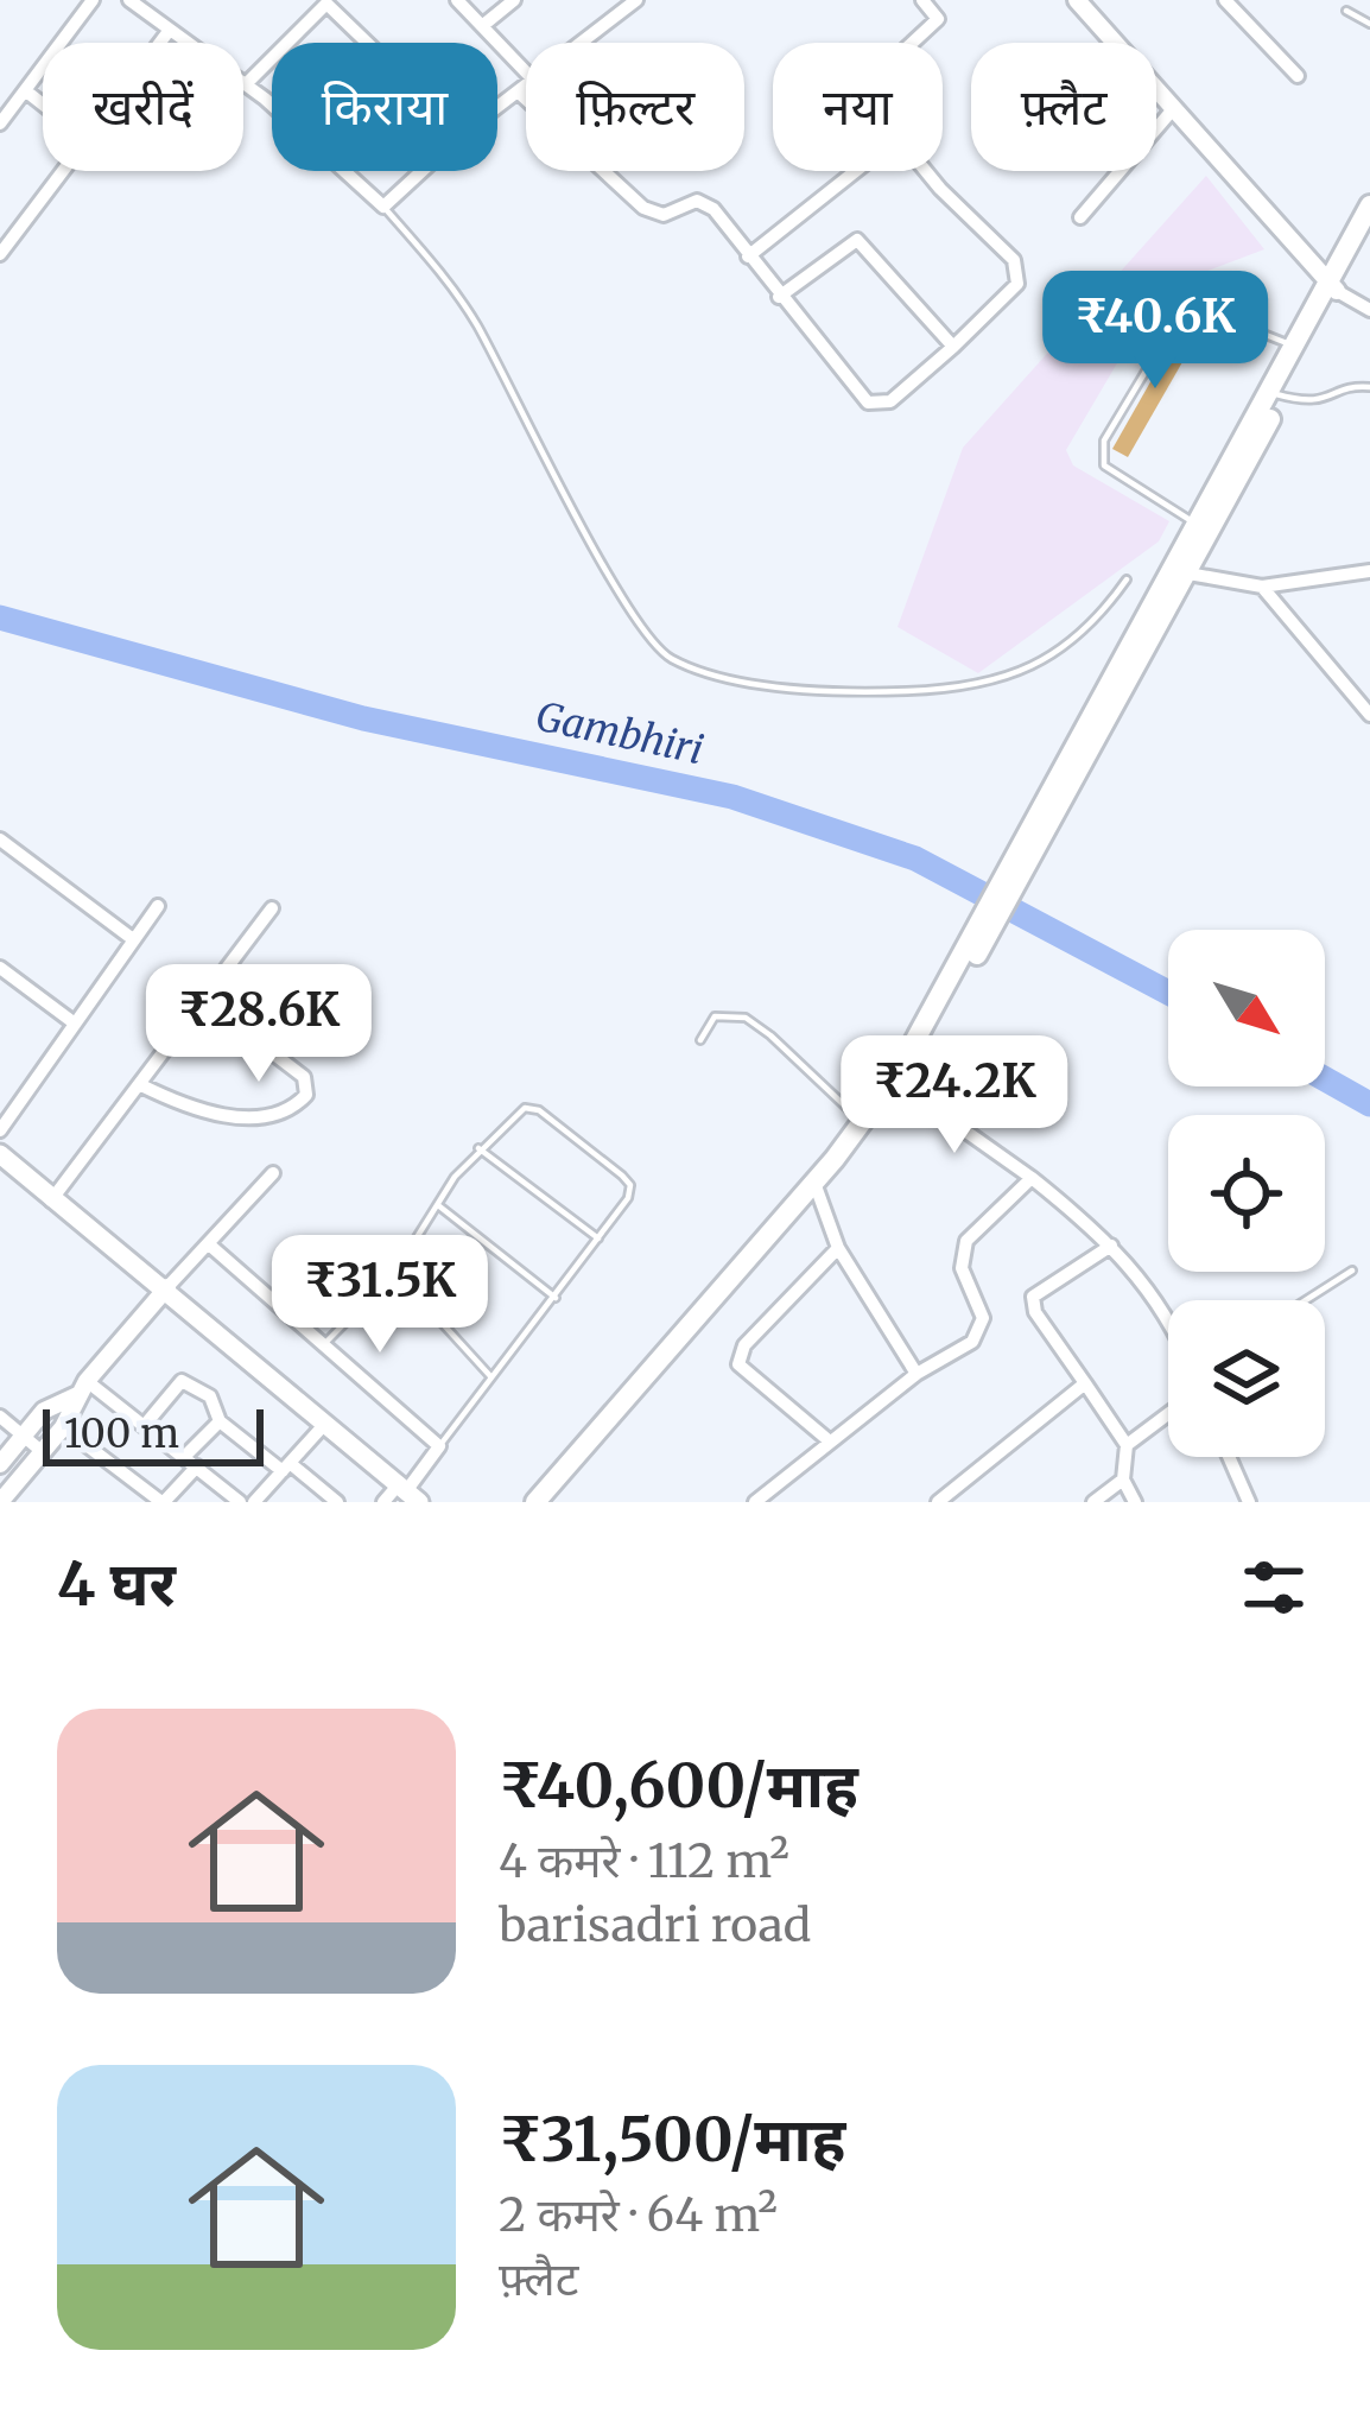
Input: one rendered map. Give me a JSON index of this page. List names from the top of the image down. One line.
{"water":["Gambhiri"],"scale_bar":"100 m","north":"bottom right","page":{"chip":["खरीदें","किराया","फ़िल्टर","नया","फ़्लैट"],"price":["₹40.6K","₹28.6K","₹24.2K","₹31.5K"],"scale":"100 m","heading":"4 घर","list":[{"name":"₹40,600/माह","note":"4 कमरे · 112 m² · barisadri road"},{"name":"₹31,500/माह","note":"2 कमरे · 64 m² · फ़्लैट"}]}}
